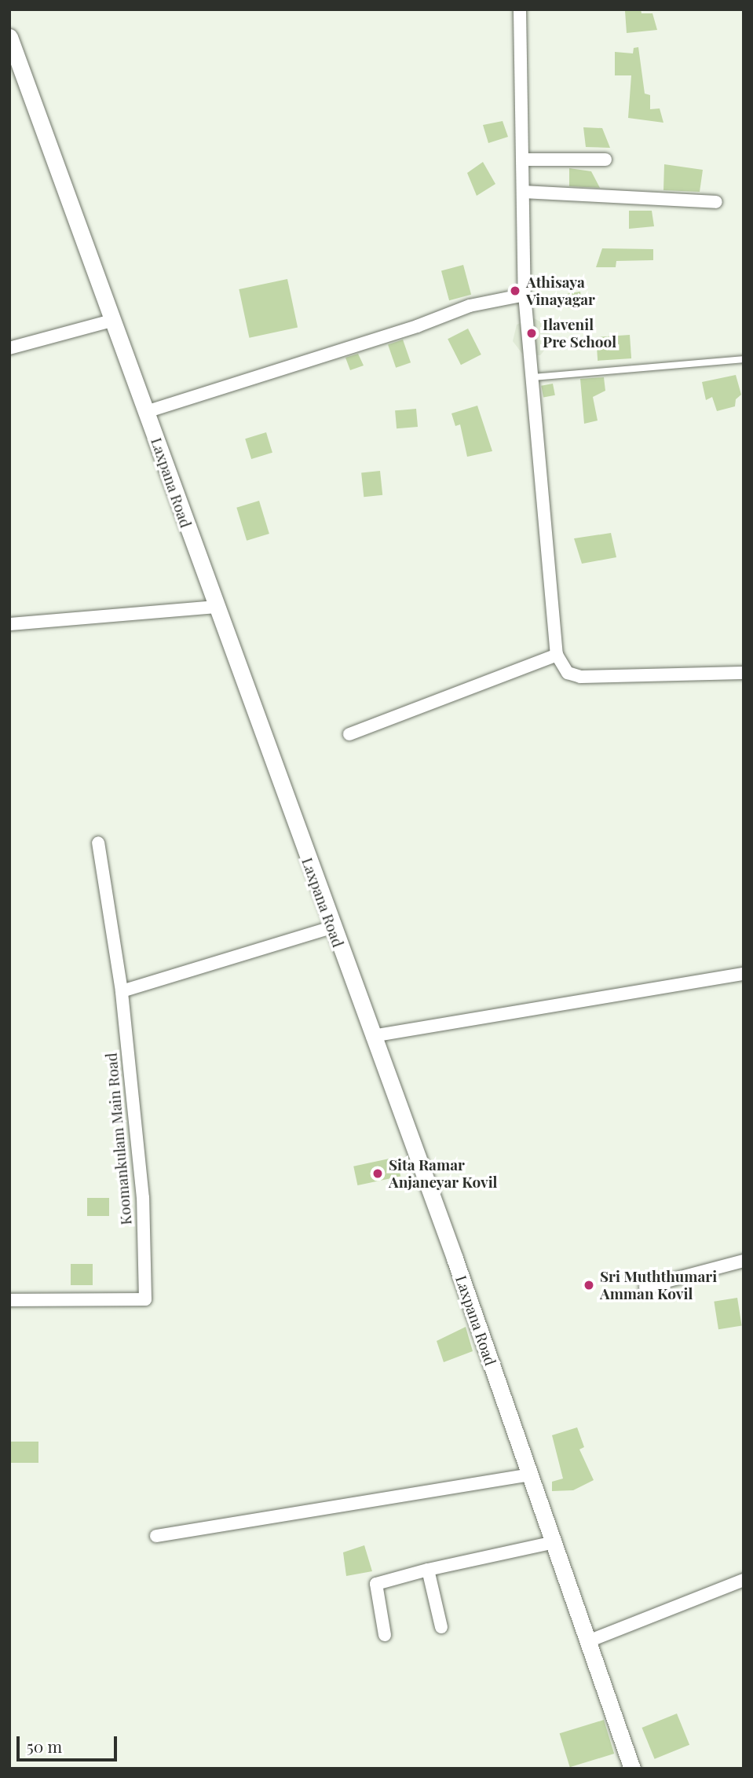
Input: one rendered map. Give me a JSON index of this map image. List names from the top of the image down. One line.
{"streets":{"street":["Laxpana Road","Koomankulam Main Road"]},"places":["Athisaya Vinayagar","Ilavenil Pre School","Sita Ramar Anjaneyar Kovil","Sri Muththumari Amman Kovil"],"scale_bar":"50 m"}
